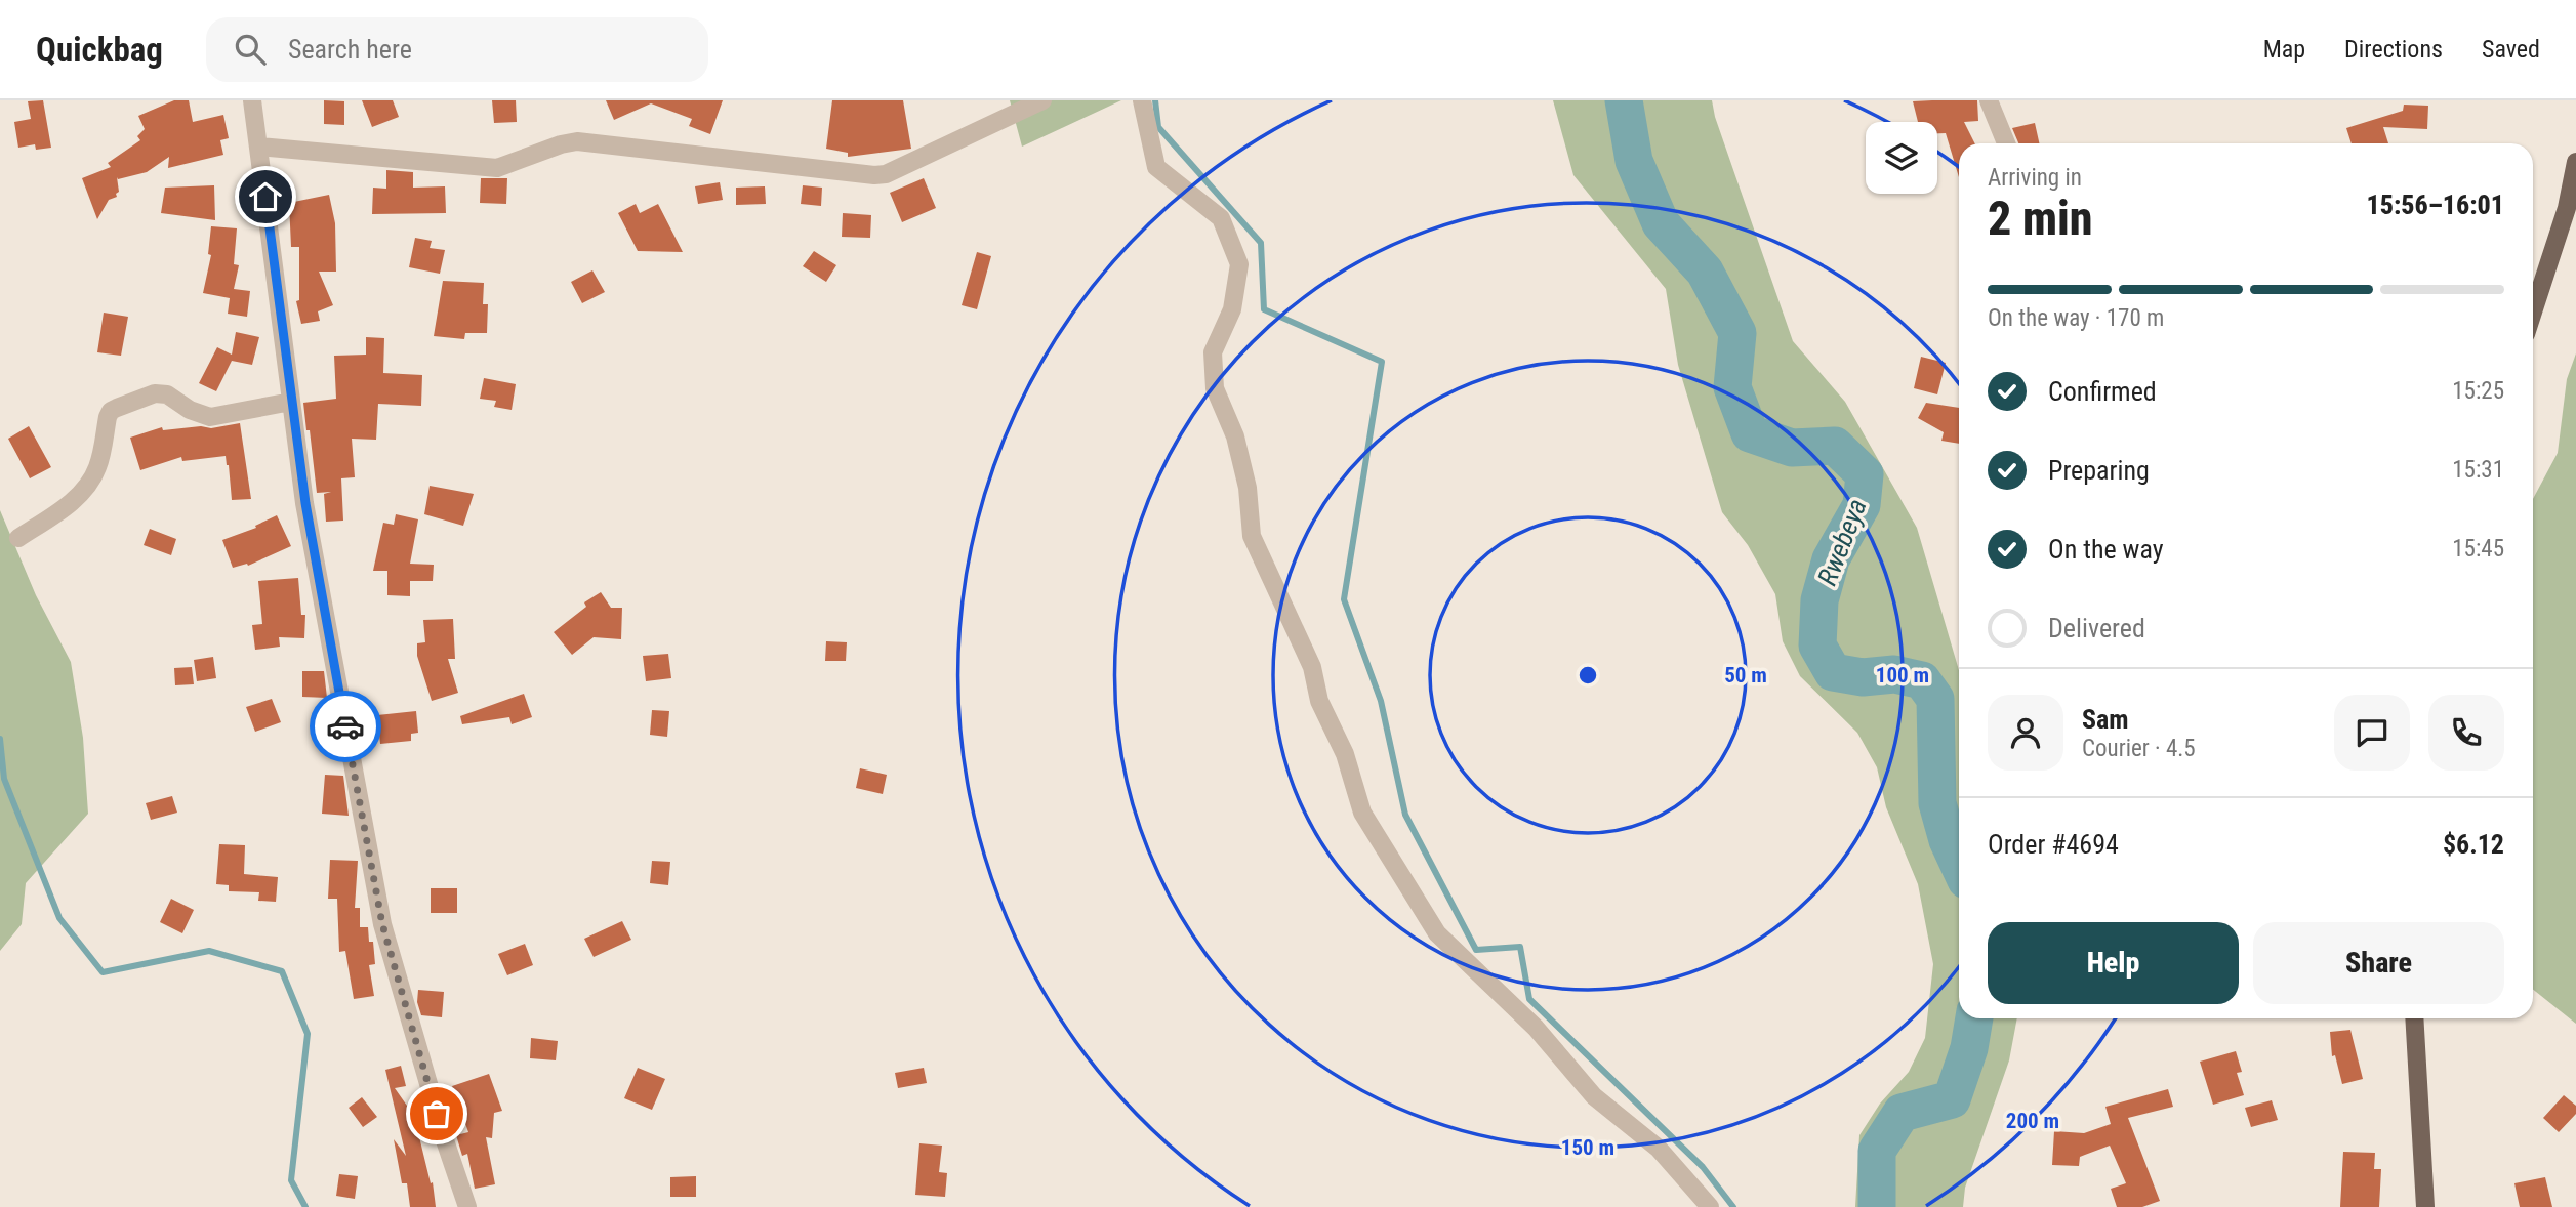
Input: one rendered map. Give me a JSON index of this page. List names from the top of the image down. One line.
{"water":["Rwebeya"],"page":{"header":"Quickbag","search":"Search here","nav":["Map","Directions","Saved"],"heading":["2 min","Arriving in","15:56–16:01"],"panel":["Sam","Courier · 4.5","Order #4694","$6.12"],"bar":"On the way · 170 m","list":[["Confirmed","15:25"],["Preparing","15:31"],["On the way","15:45"],"Delivered"],"buttons":["Help","Share"]},"rings":["50 m","100 m","200 m","150 m"]}
